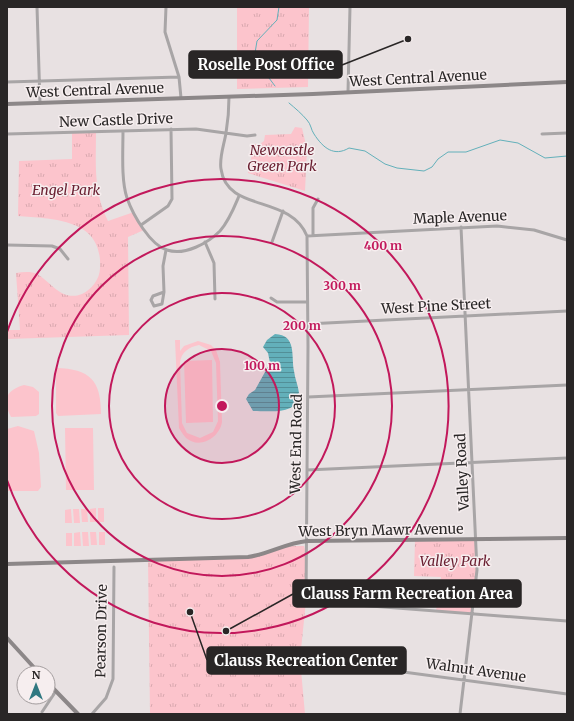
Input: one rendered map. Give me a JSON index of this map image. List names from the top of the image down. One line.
{"streets":{"street":["West Central Avenue","New Castle Drive","Maple Avenue","West Pine Street","West End Road","Valley Road","West Bryn Mawr Avenue","Pearson Drive","Walnut Avenue"]},"crossings":[["Maple Avenue","West End Road"],["Maple Avenue","Valley Road"],["West Pine Street","West End Road"],["West Pine Street","Valley Road"],["West End Road","Valley Road"],["West End Road","West Bryn Mawr Avenue"],["Valley Road","West Bryn Mawr Avenue"],["Valley Road","Walnut Avenue"]],"parks":["Newcastle Green Park","Engel Park","Valley Park"],"places":["Roselle Post Office","Clauss Recreation Center","Clauss Farm Recreation Area"],"north":"top","rings":["400 m","300 m","200 m","100 m"]}
